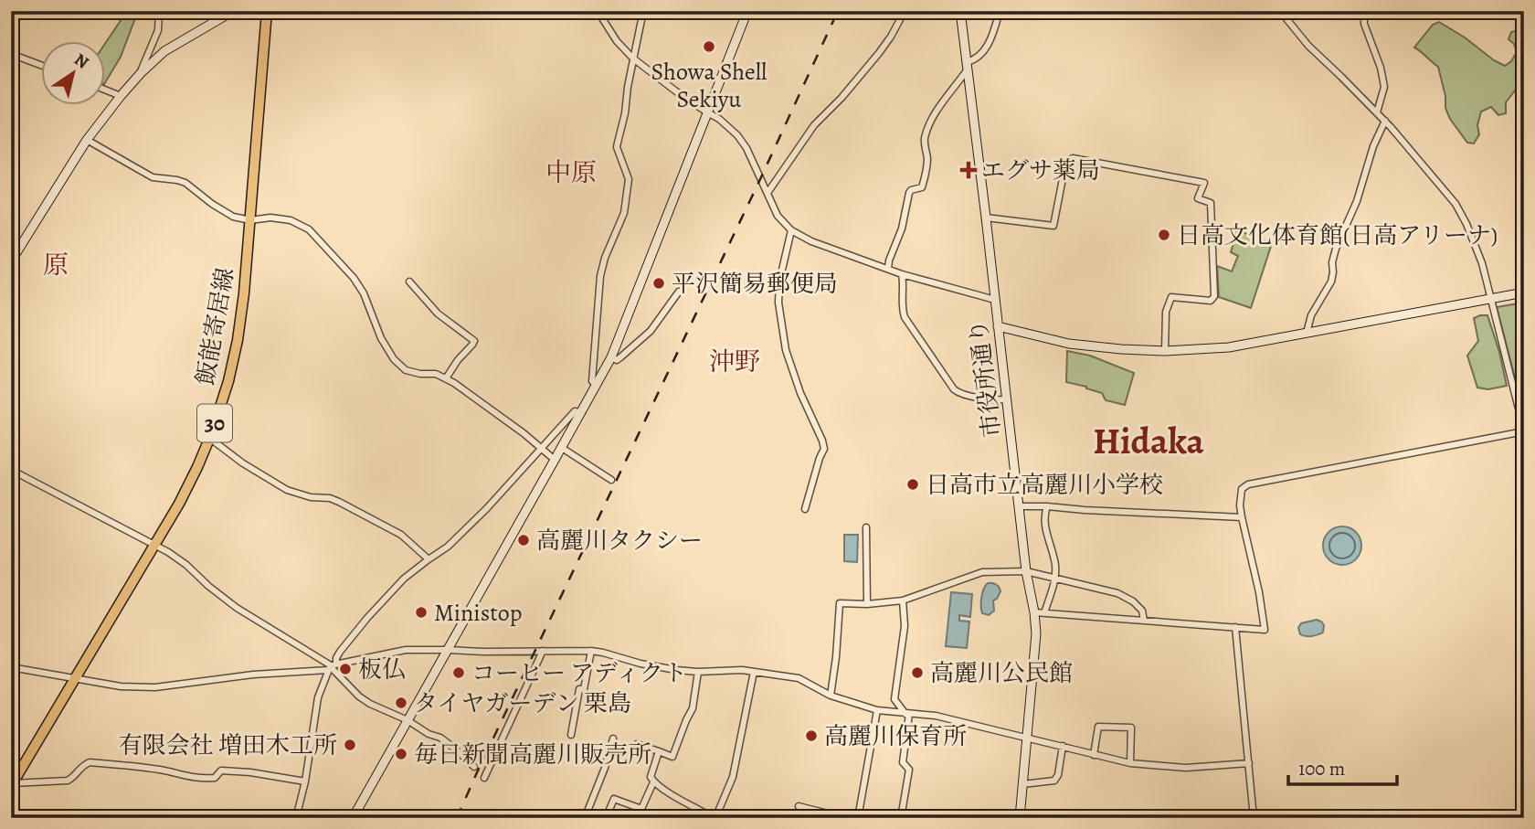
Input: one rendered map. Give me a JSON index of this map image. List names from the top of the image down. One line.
{"streets":{"main road":["飯能寄居線","30"],"street":["市役所通り"]},"districts":["中原","原","沖野","Hidaka"],"places":{"other":["Showa Shell Sekiyu","日高文化体育館(日高アリーナ)","平沢簡易郵便局","日高市立高麗川小学校","高麗川タクシー","Ministop","板仏","コーヒー アディクト","高麗川公民館","タイヤガーデン 栗島","高麗川保育所","有限会社 増田木工所","毎日新聞高麗川販売所"],"health":["エグサ薬局"]},"scale_bar":"100 m","north":"top right"}
